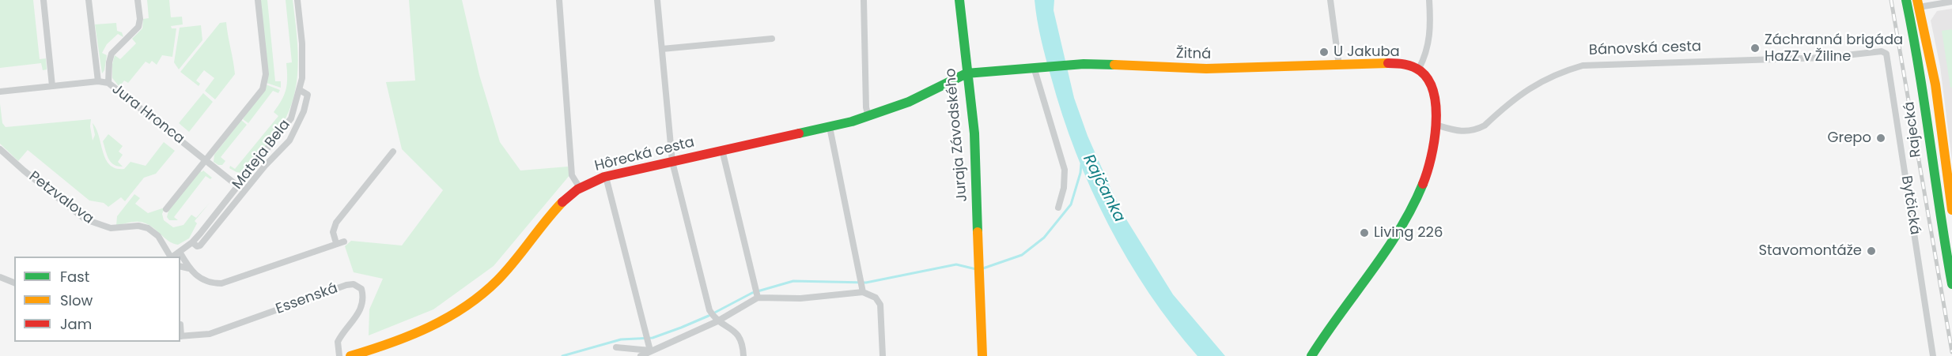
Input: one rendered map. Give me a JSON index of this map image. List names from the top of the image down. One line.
{"streets":{"street":["Bánovská cesta","Žitná","Jura Hronca","Rajecká","Juraja Závodského","Mateja Bela","Hôrecká cesta","Petzvalova","Bytčická","Essenská"]},"crossings":[["Bánovská cesta","Bytčická"],["Žitná","Juraja Závodského"],["Žitná","Hôrecká cesta"],["Jura Hronca","Mateja Bela"],["Juraja Závodského","Hôrecká cesta"]],"water":["Rajčanka"],"places":["Záchranná brigáda HaZZ v Žiline","U Jakuba","Grepo","Living 226","Stavomontáže"],"legend":["Fast","Slow","Jam"]}
